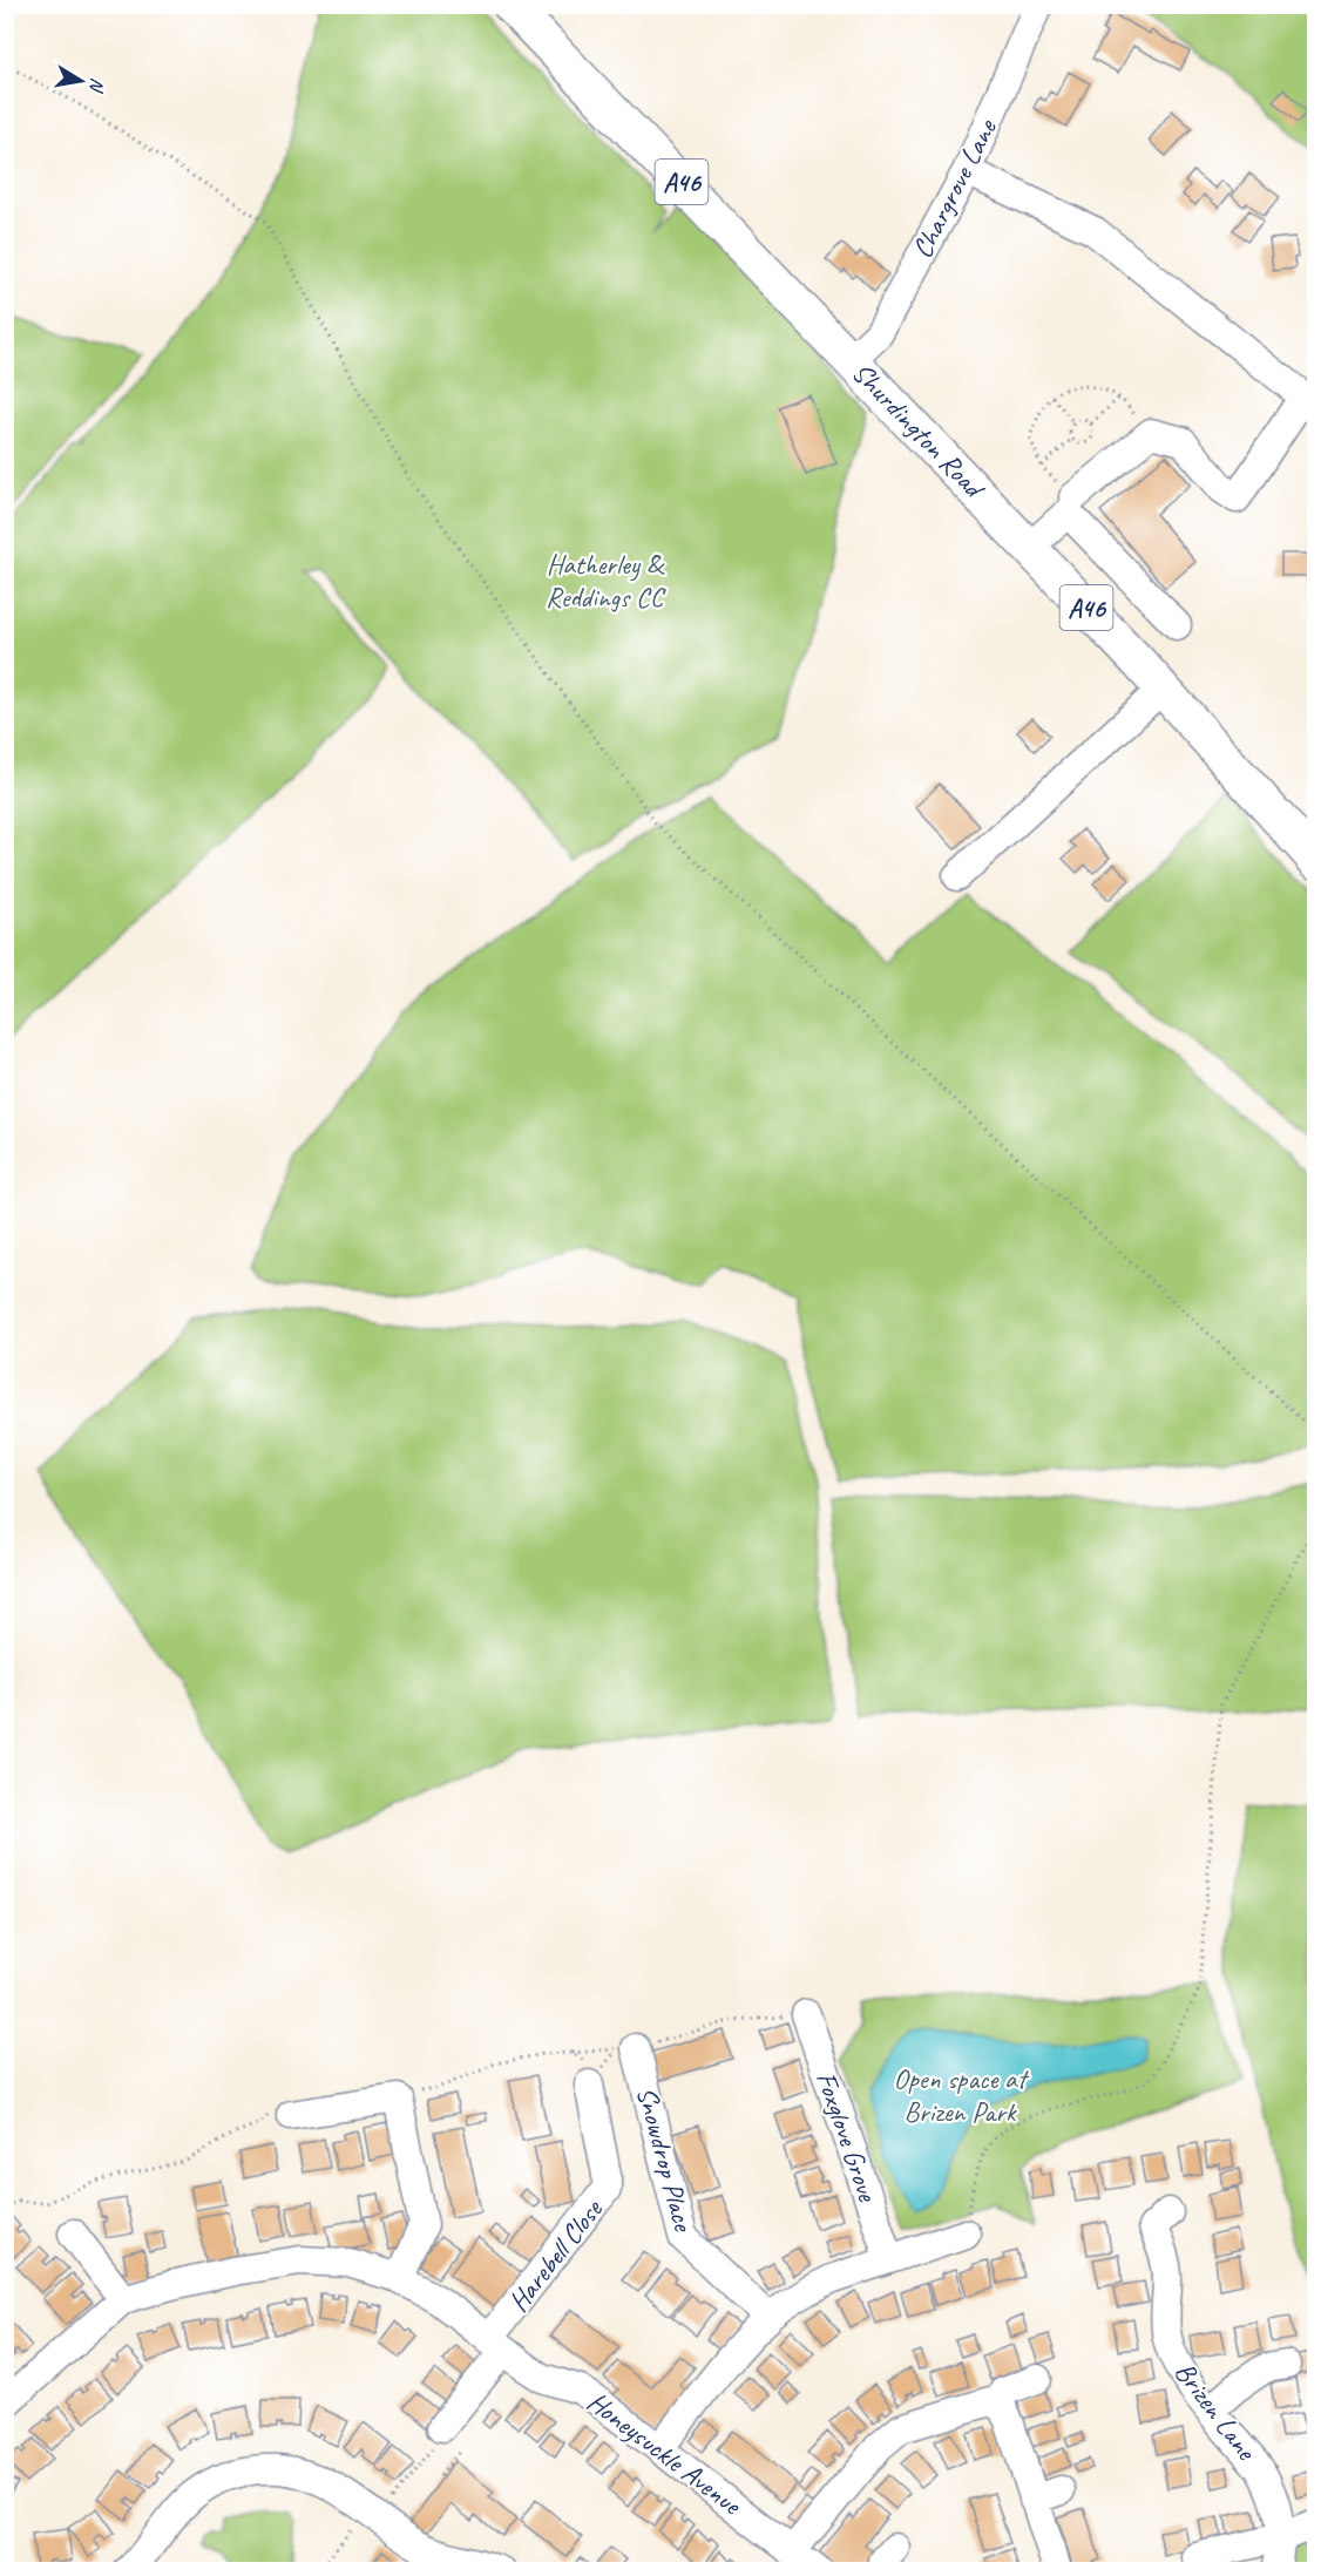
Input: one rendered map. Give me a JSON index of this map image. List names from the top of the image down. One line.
{"streets":{"main road":["A46","Shurdington Road"],"street":["Chargrove Lane","Foxglove Grove","Snowdrop Place","Harebell Close","Brizen Lane","Honeysuckle Avenue"]},"crossings":[["Chargrove Lane","Shurdington Road"],["Harebell Close","Honeysuckle Avenue"]],"parks":["Hatherley & Reddings CC","Open space at Brizen Park"],"north":"right"}
